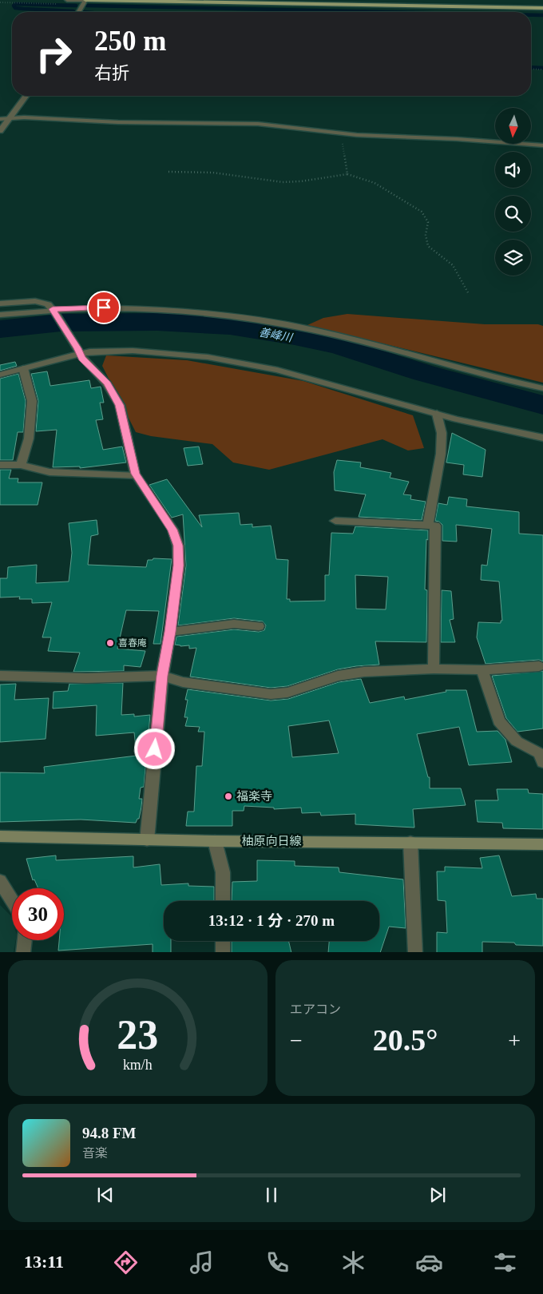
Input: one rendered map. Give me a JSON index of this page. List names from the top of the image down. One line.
{"streets":{"main road":["柚原向日線"]},"water":["善峰川"],"places":["喜春庵","福楽寺"],"north":"bottom","page":{"turn":["250 m","右折"],"limit":"30","trip":"13:12 · 1 分 · 270 m","tile":"エアコン","heat":["−","20.5°","+"],"song":["94.8 FM","音楽"],"tabs":"13:11","gauge":["23","km/h"]}}
